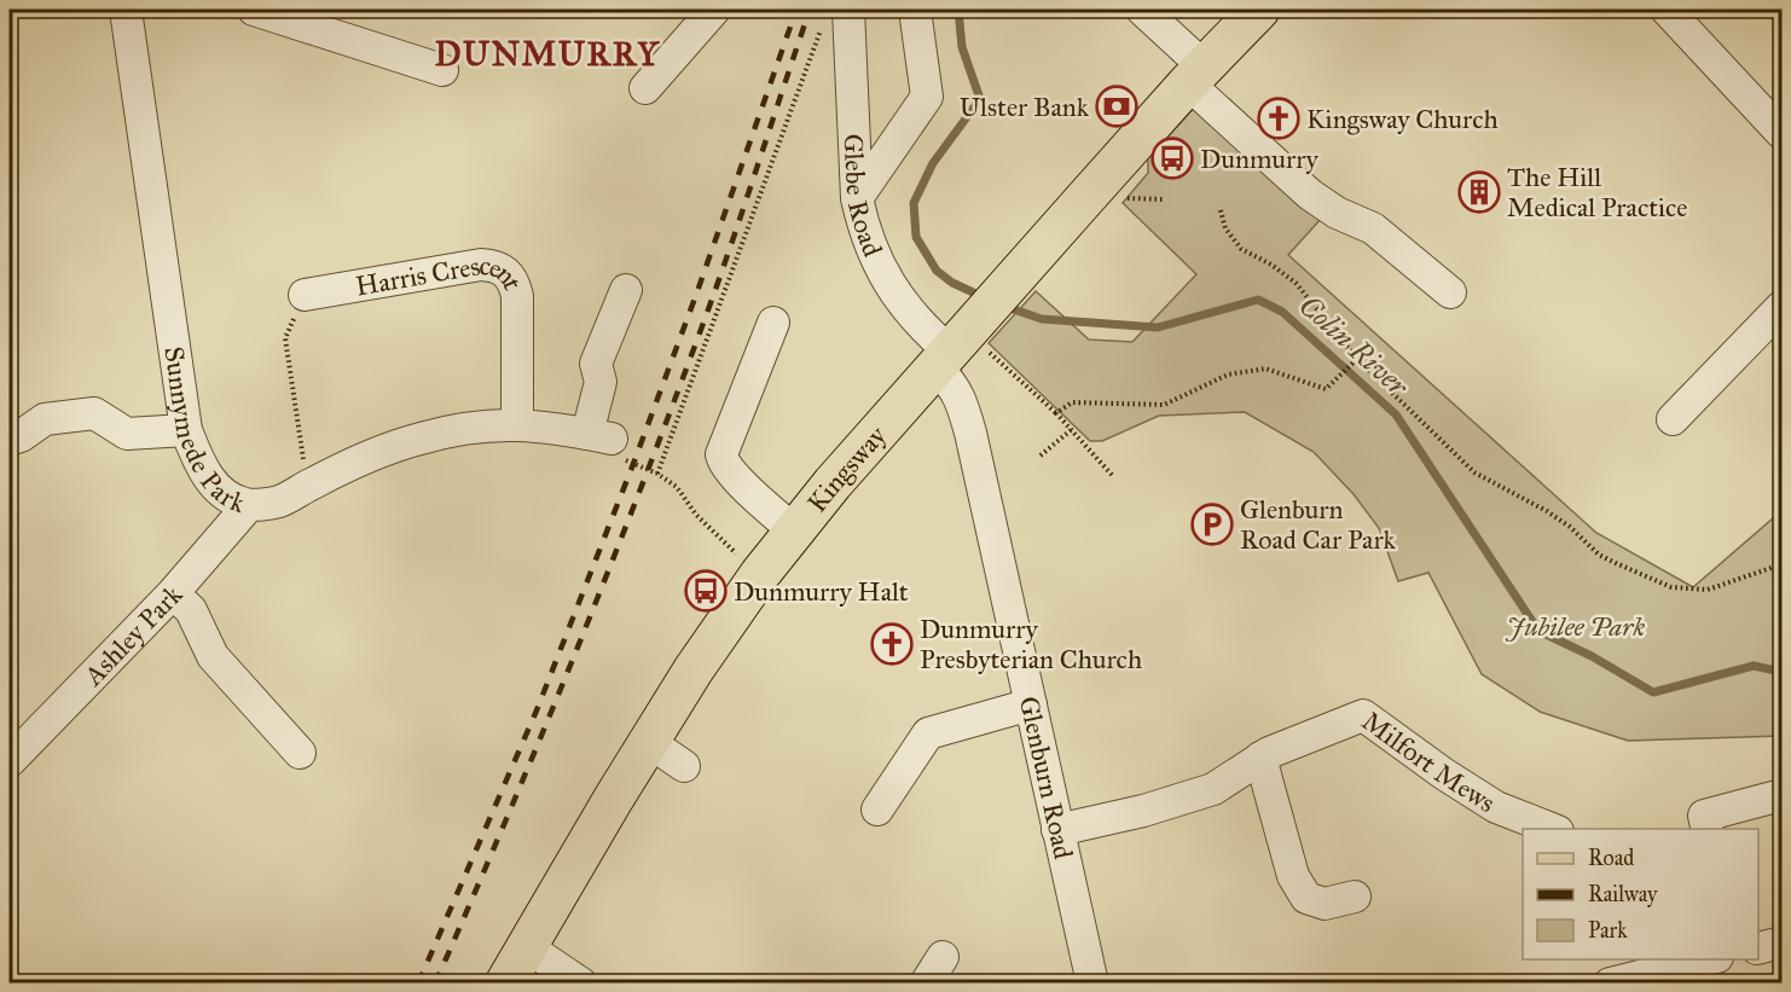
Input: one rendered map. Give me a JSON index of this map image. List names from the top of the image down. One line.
{"streets":{"main road":["Kingsway"],"street":["Glebe Road","Harris Crescent","Sunnymede Park","Ashley Park","Milfort Mews","Glenburn Road"]},"crossings":[["Glebe Road","Kingsway"],["Glebe Road","Glenburn Road"],["Harris Crescent","Sunnymede Park"],["Sunnymede Park","Ashley Park"],["Kingsway","Glenburn Road"],["Milfort Mews","Glenburn Road"]],"districts":["DUNMURRY"],"water":["Colin River"],"parks":["Jubilee Park"],"places":{"bank":["Ulster Bank"],"church":["Kingsway Church","Dunmurry Presbyterian Church"],"bus stop":["Dunmurry","Dunmurry Halt"],"building":["The Hill Medical Practice"],"parking":["Glenburn Road Car Park"]},"legend":["Road","Railway","Park"]}
